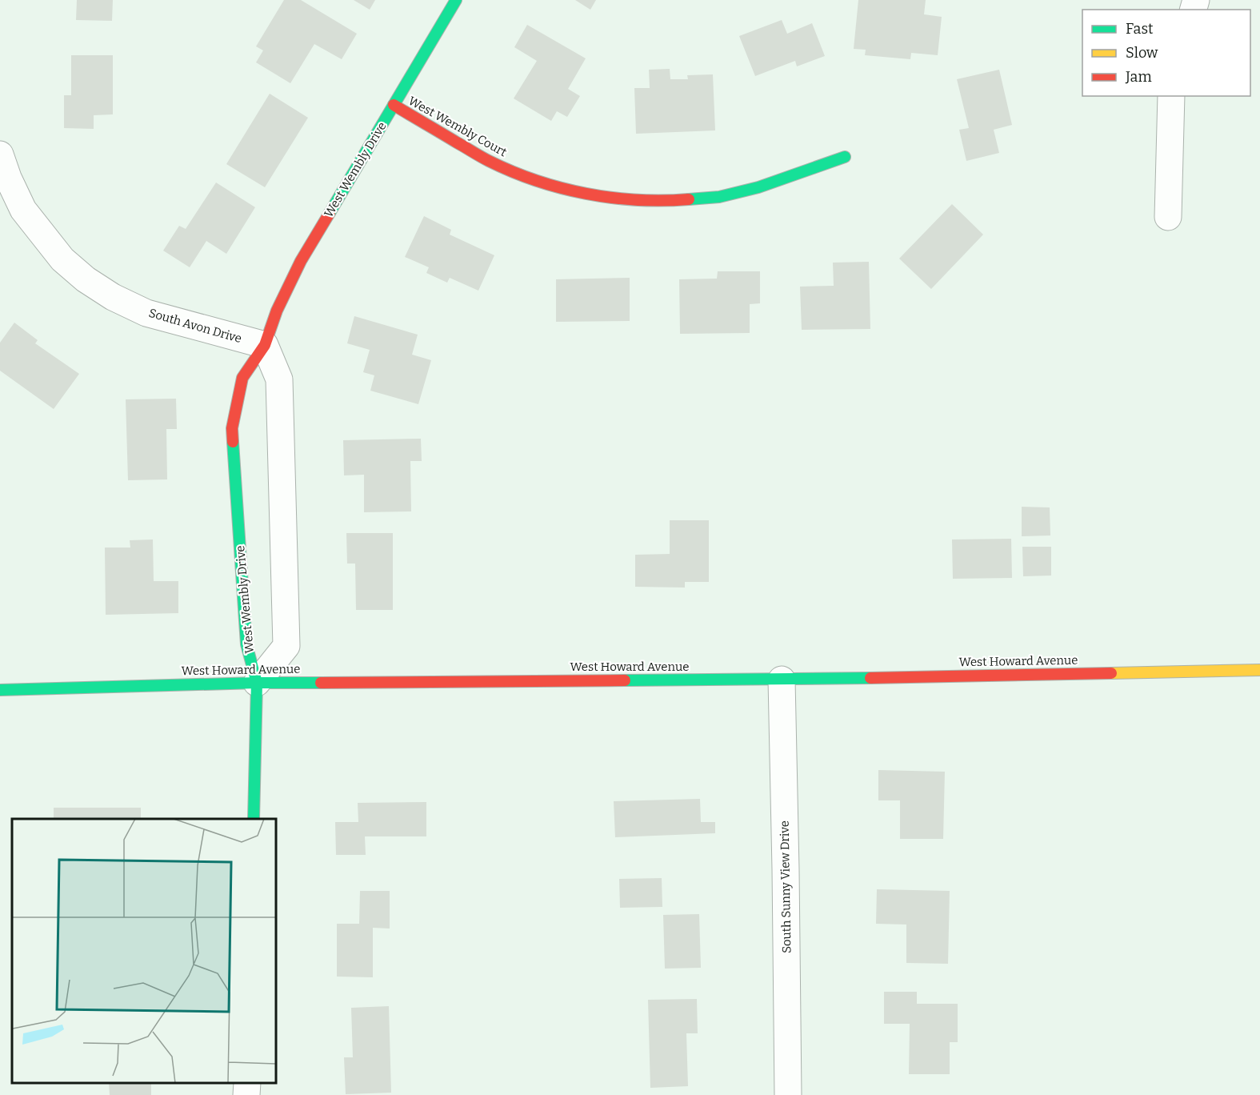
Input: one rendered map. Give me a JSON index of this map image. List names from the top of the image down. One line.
{"streets":{"street":["West Wembly Court","West Wembly Drive","South Avon Drive","West Howard Avenue","South Sunny View Drive"]},"crossings":[["West Wembly Court","West Wembly Drive"],["West Wembly Drive","South Avon Drive"],["West Wembly Drive","West Howard Avenue"],["West Howard Avenue","South Sunny View Drive"]],"legend":["Fast","Slow","Jam"]}
